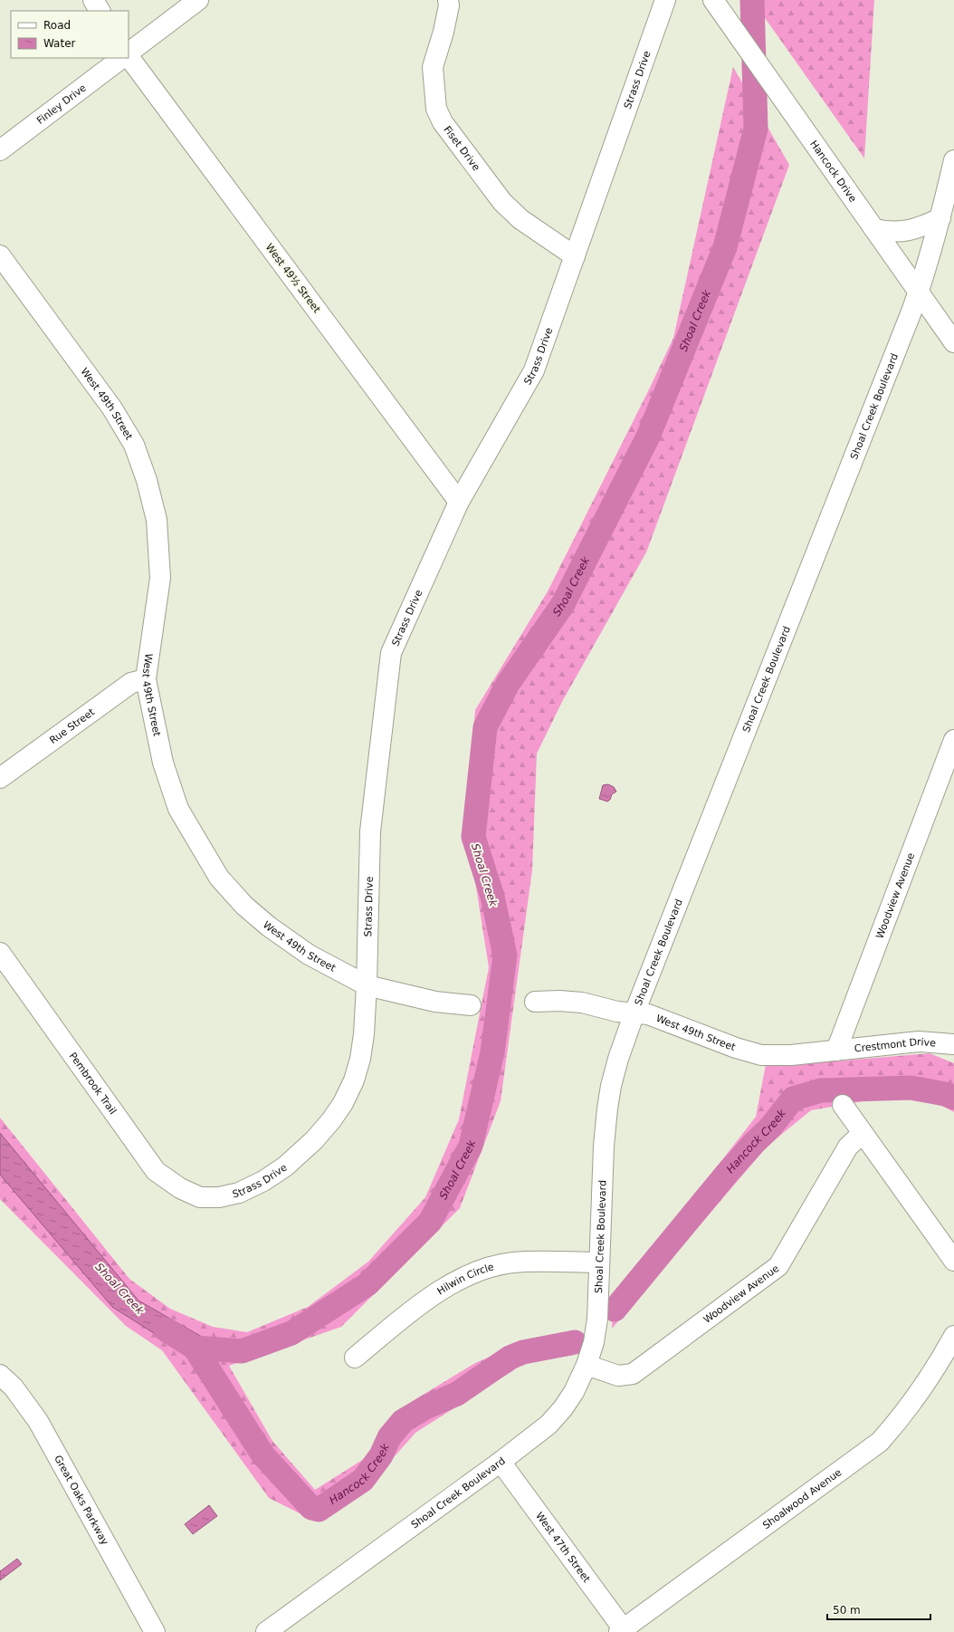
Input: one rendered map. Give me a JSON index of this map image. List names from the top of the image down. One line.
{"streets":{"street":["Strass Drive","Finley Drive","Fiset Drive","Hancock Drive","West 49½ Street","West 49th Street","Shoal Creek Boulevard","Rue Street","Woodview Avenue","Crestmont Drive","Pembrook Trail","Hilwin Circle","Shoalwood Avenue","Great Oaks Parkway","West 47th Street"]},"crossings":[["Strass Drive","Fiset Drive"],["Strass Drive","West 49½ Street"],["Strass Drive","West 49th Street"],["Strass Drive","Pembrook Trail"],["Hancock Drive","Shoal Creek Boulevard"],["West 49th Street","Shoal Creek Boulevard"],["West 49th Street","Rue Street"],["West 49th Street","Woodview Avenue"],["West 49th Street","Crestmont Drive"],["Shoal Creek Boulevard","Woodview Avenue"],["Shoal Creek Boulevard","Hilwin Circle"],["Shoal Creek Boulevard","West 47th Street"],["Woodview Avenue","Crestmont Drive"],["Shoalwood Avenue","West 47th Street"]],"water":["Shoal Creek","Hancock Creek"],"legend":["Road","Water"],"scale_bar":"50 m"}
